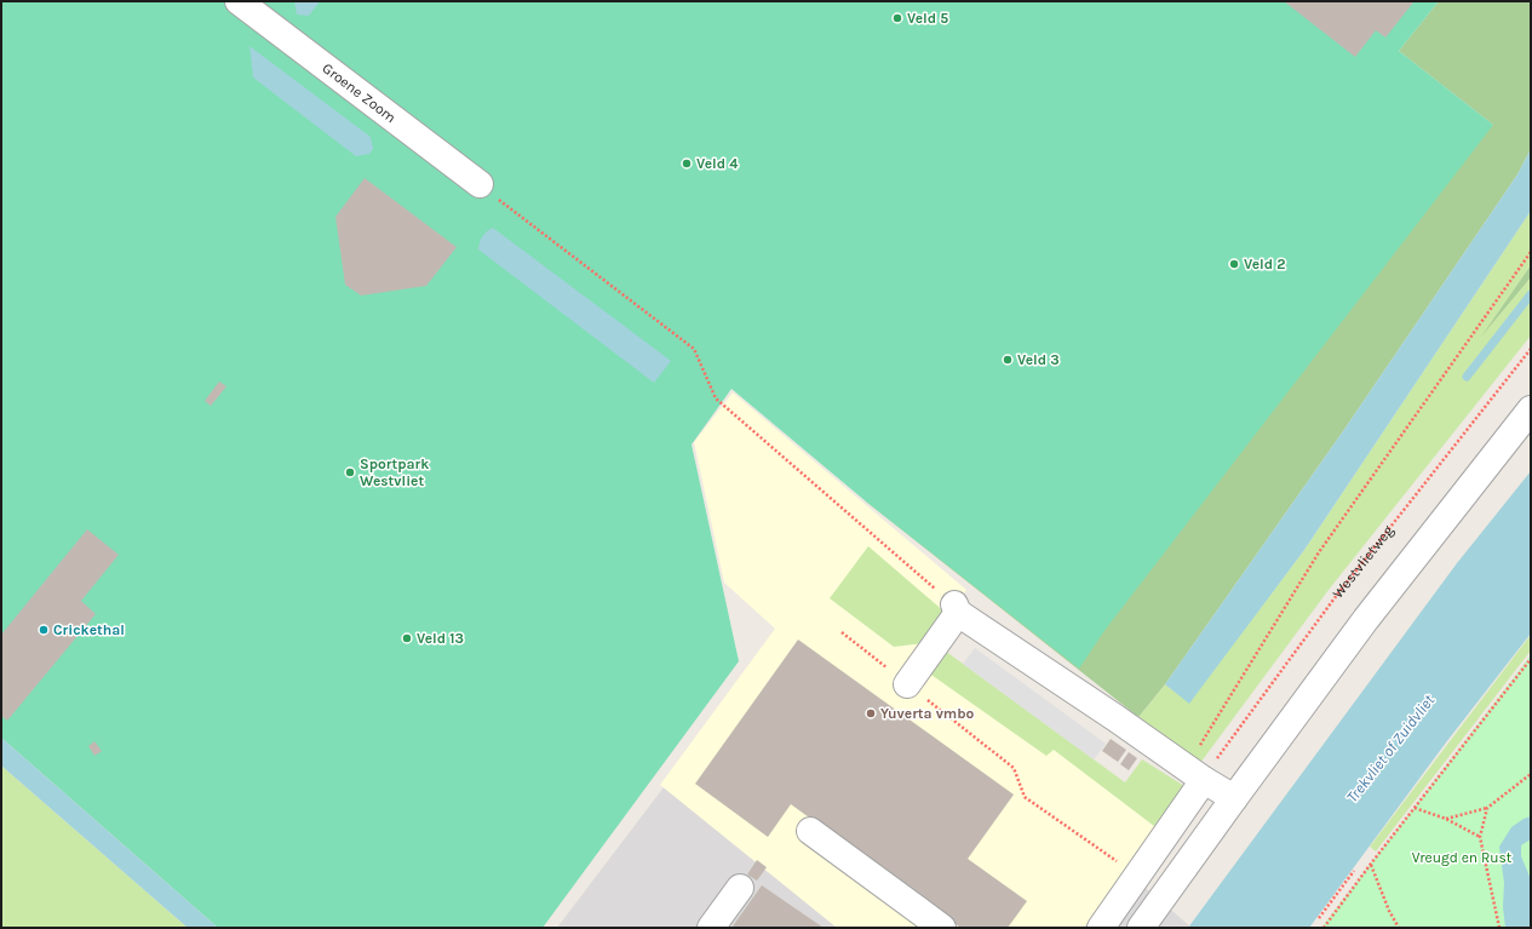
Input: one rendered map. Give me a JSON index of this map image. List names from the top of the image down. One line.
{"streets":{"street":["Groene Zoom"],"path":["Westvlietweg"]},"water":["Trekvliet of Zuidvliet"],"parks":["Vreugd en Rust"],"places":["Veld 5","Veld 4","Veld 2","Veld 3","Sportpark Westvliet","Crickethal","Veld 13","Yuverta vmbo"]}
